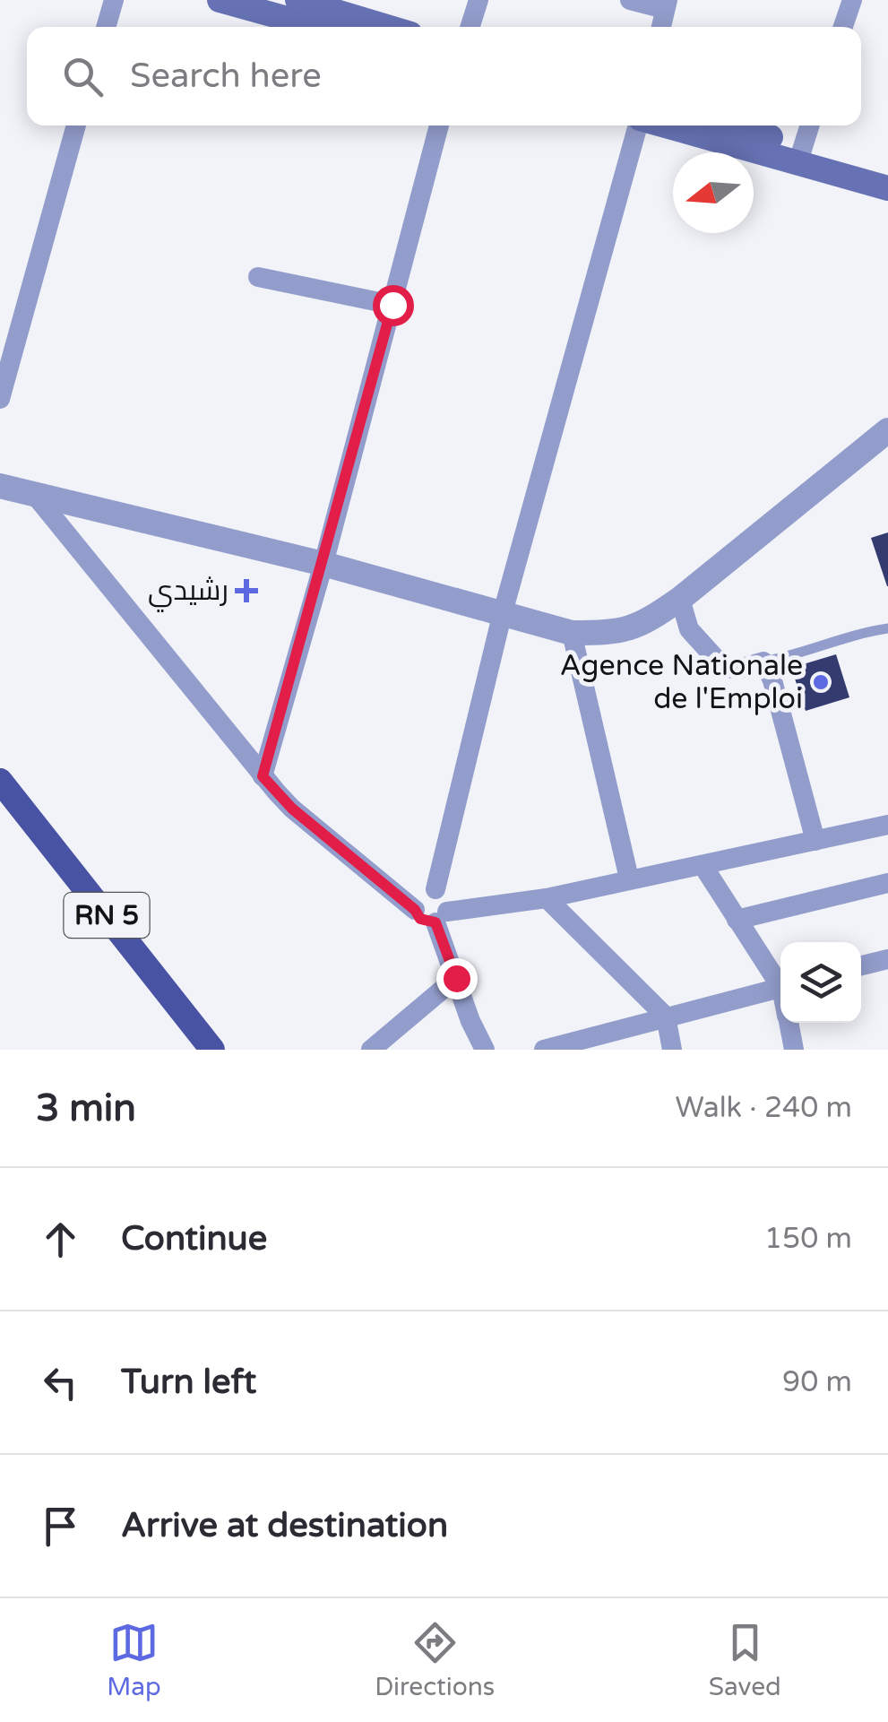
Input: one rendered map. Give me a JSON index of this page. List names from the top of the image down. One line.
{"streets":{"main road":["RN 5"]},"places":{"health":["رشيدي"],"other":["Agence Nationale de l'Emploi"]},"north":"left","page":{"search":"Search here","heading":["3 min","Walk · 240 m"],"list":[["Continue","150 m"],["Turn left","90 m"],"Arrive at destination"],"nav":["Map","Directions","Saved"]}}
